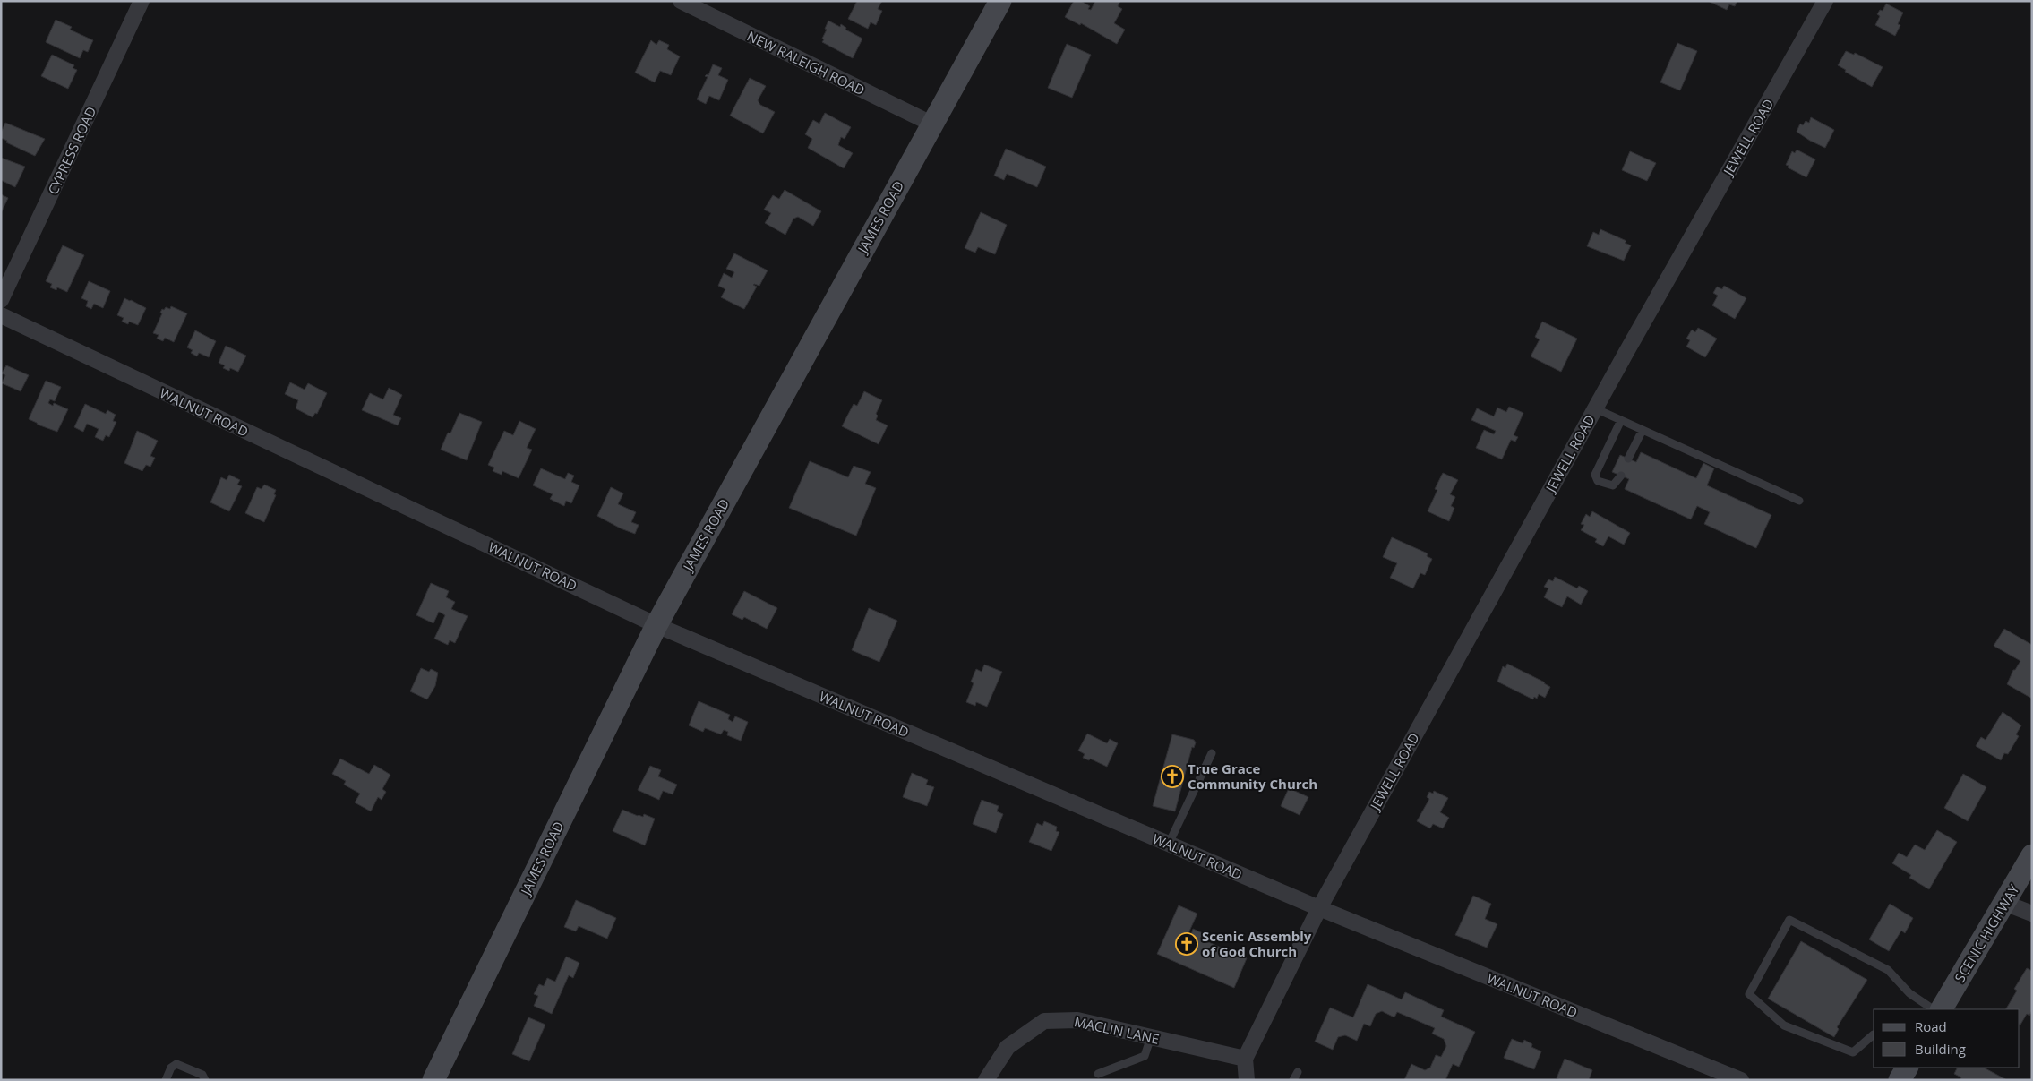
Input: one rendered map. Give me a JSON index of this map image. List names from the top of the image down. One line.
{"streets":{"main road":["JAMES ROAD","SCENIC HIGHWAY"],"street":["NEW RALEIGH ROAD","JEWELL ROAD","CYPRESS ROAD","WALNUT ROAD","MACLIN LANE"]},"crossings":[["NEW RALEIGH ROAD","JAMES ROAD"],["JEWELL ROAD","WALNUT ROAD"],["JEWELL ROAD","MACLIN LANE"],["JAMES ROAD","WALNUT ROAD"]],"places":{"church":["True Grace Community Church","Scenic Assembly of God Church"]},"legend":["Road","Building"]}
